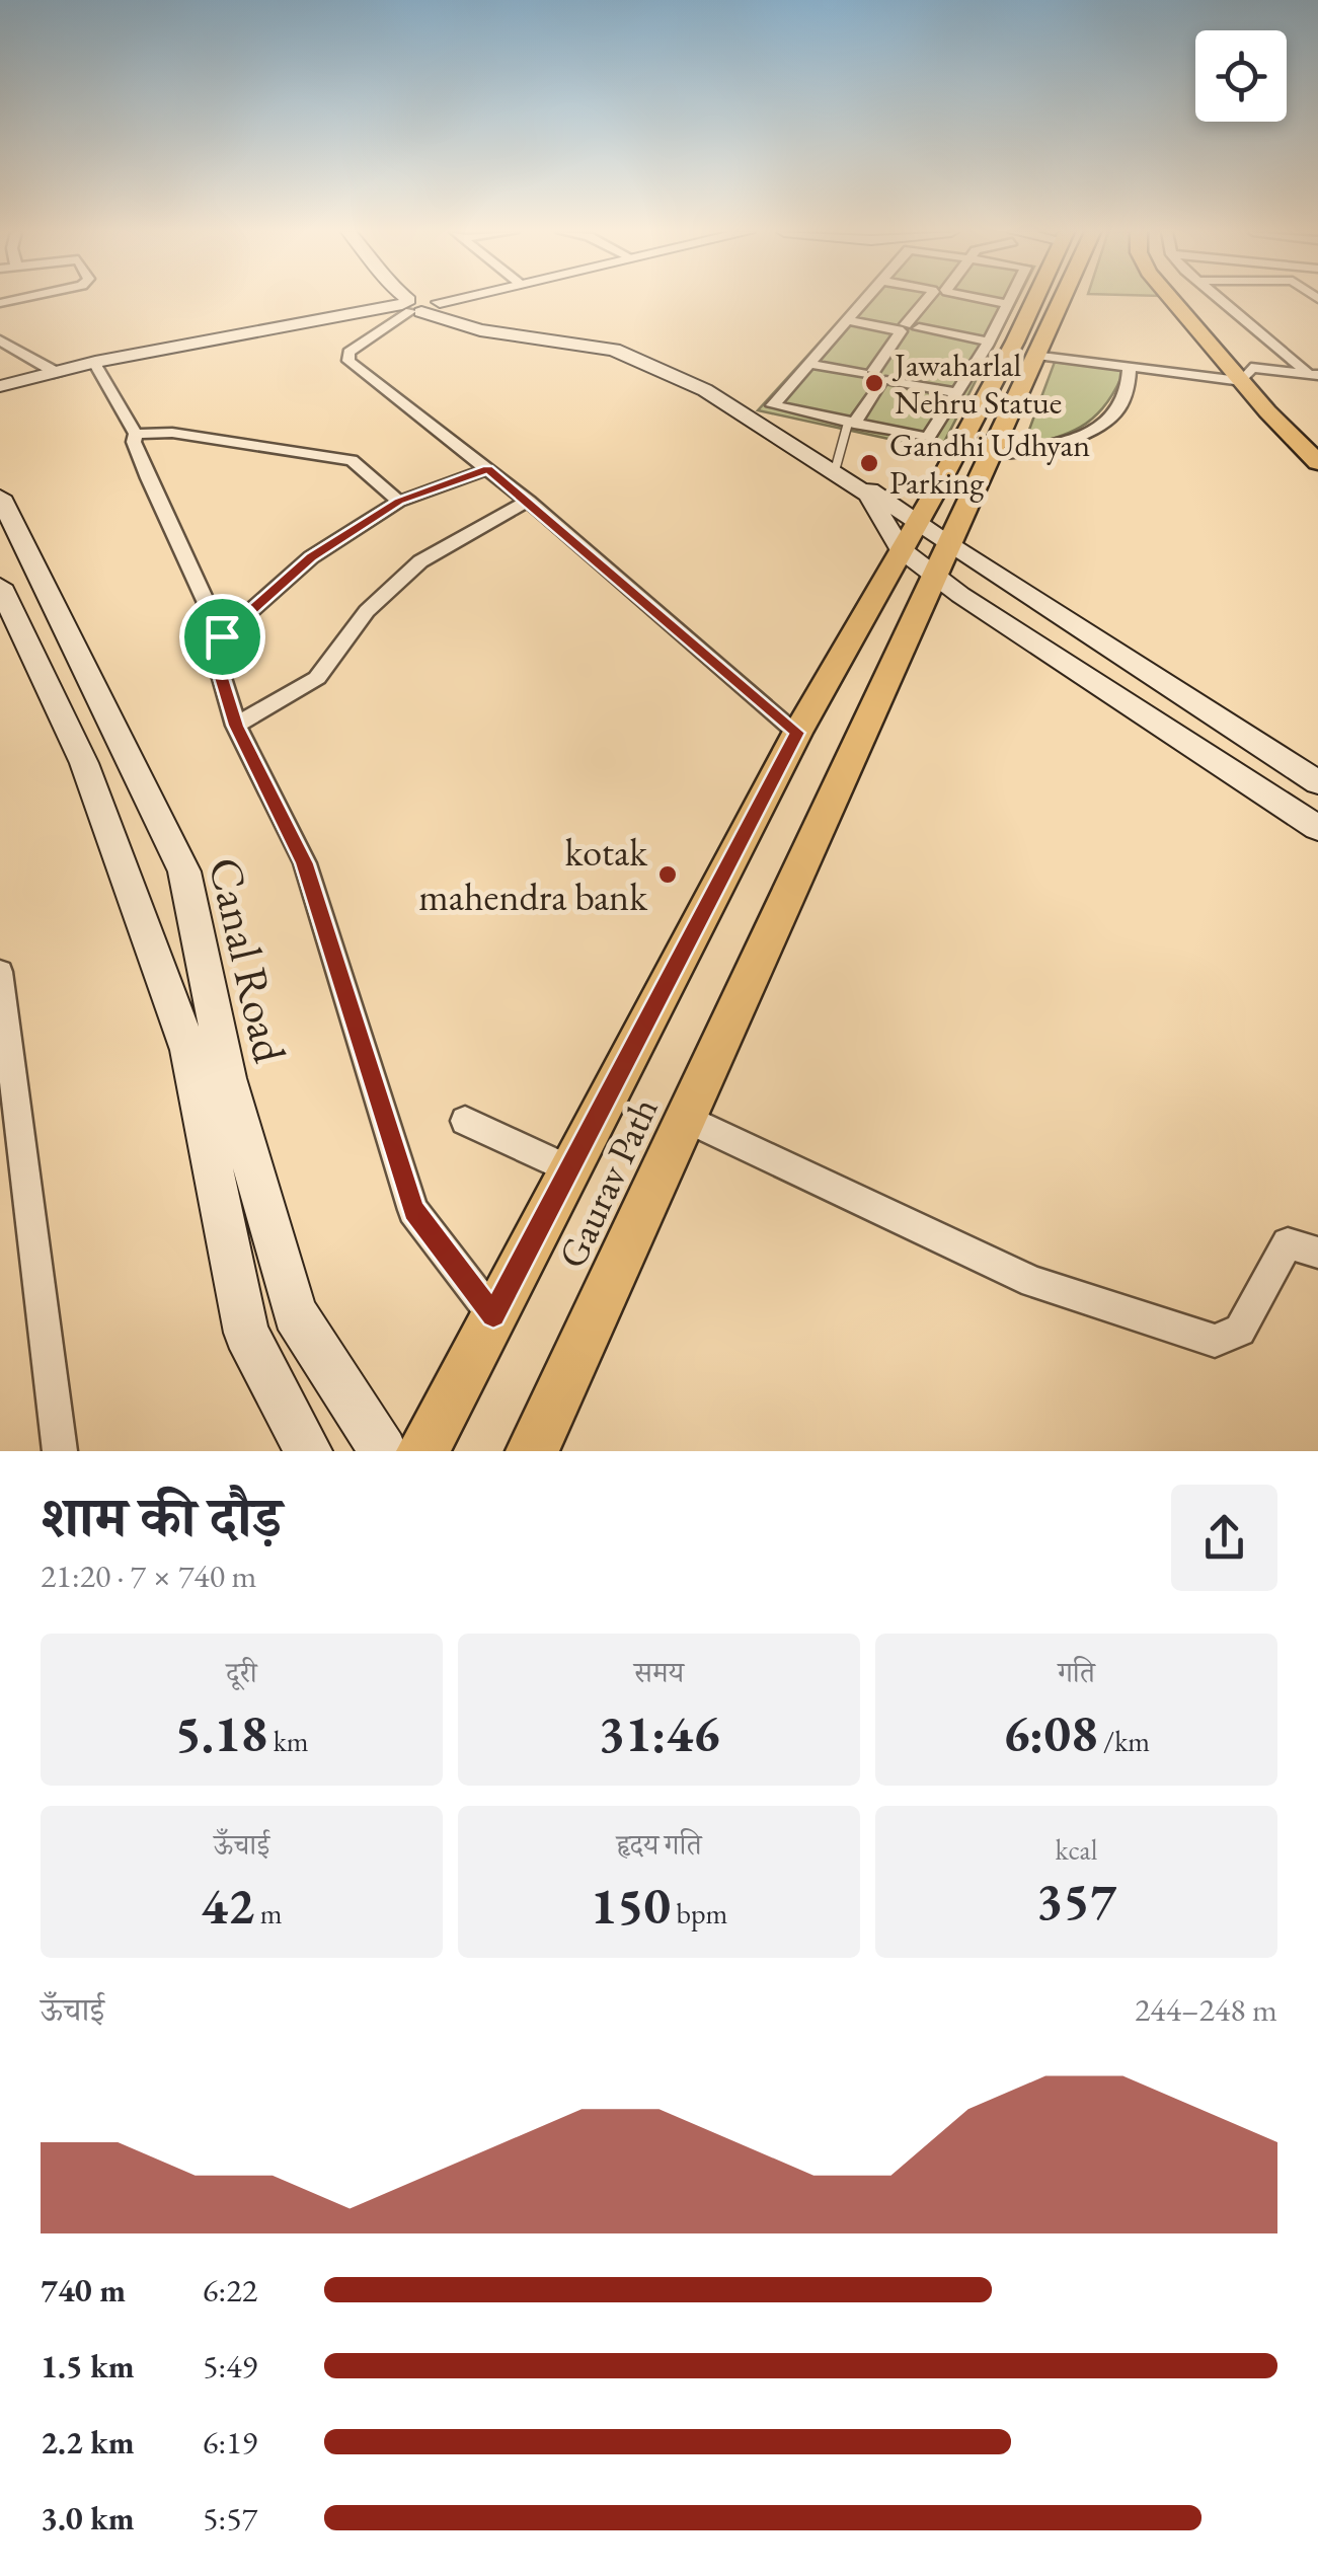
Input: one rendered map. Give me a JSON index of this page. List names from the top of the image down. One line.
{"streets":{"main road":["Gaurav Path"],"street":["Canal Road"]},"places":["Jawaharlal Nehru Statue","Gandhi Udhyan Parking","kotak mahendra bank"],"page":{"heading":["शाम की दौड़","21:20 · 7 × 740 m"],"stats":[["दूरी","5.18 km"],["समय","31:46"],["गति","6:08 /km"],["ऊँचाई","42 m"],["हृदय गति","150 bpm"],["kcal","357"]],"chart":["ऊँचाई","244–248 m"],"list":[{"name":"740 m","note":"6:22"},{"name":"1.5 km","note":"5:49"},{"name":"2.2 km","note":"6:19"},{"name":"3.0 km","note":"5:57"}]}}
